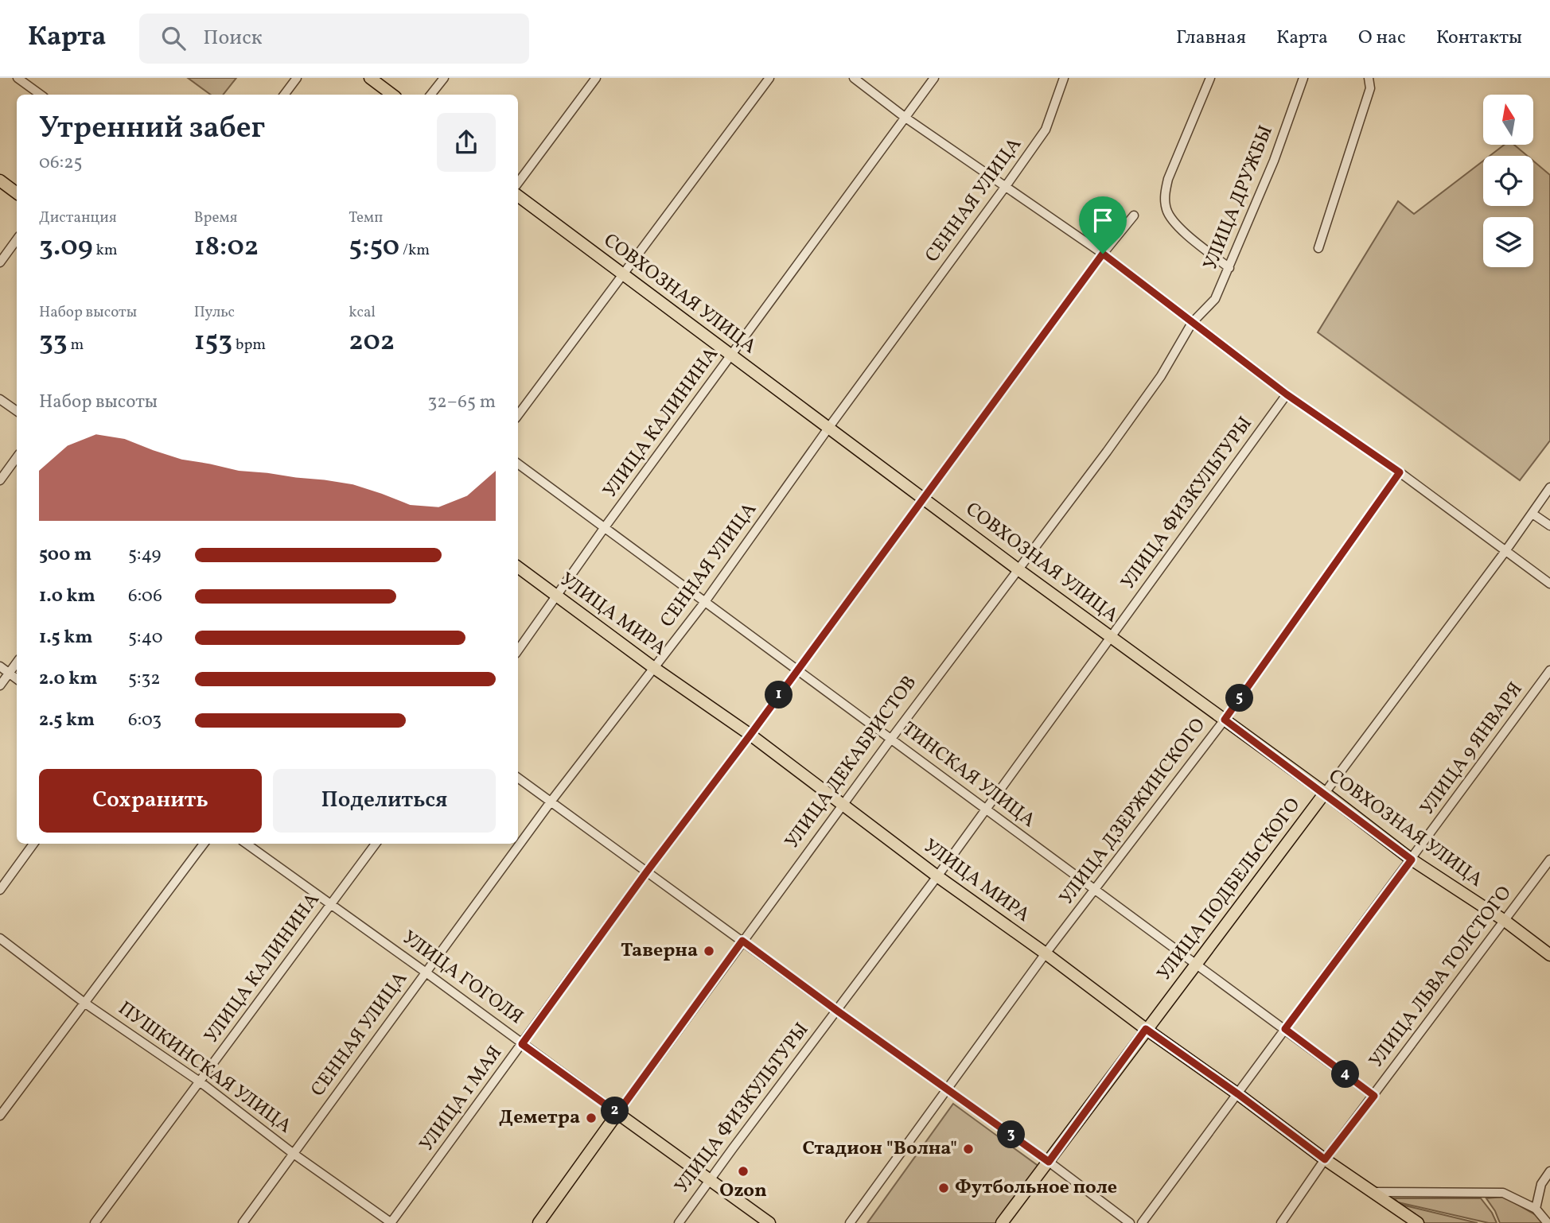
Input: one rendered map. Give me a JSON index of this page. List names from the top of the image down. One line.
{"streets":{"main road":["СОВХОЗНАЯ УЛИЦА","УЛИЦА МИРА","УЛИЦА ДЕКАБРИСТОВ","УЛИЦА ПОДБЕЛЬСКОГО","УЛИЦА ГОГОЛЯ"],"street":["УЛИЦА ДРУЖБЫ","СЕННАЯ УЛИЦА","УЛИЦА КАЛИНИНА","УЛИЦА ФИЗКУЛЬТУРЫ","УЛИЦА 9 ЯНВАРЯ","ТИНСКАЯ УЛИЦА","УЛИЦА ДЗЕРЖИНСКОГО","УЛИЦА ЛЬВА ТОЛСТОГО","ПУШКИНСКАЯ УЛИЦА","УЛИЦА 1 МАЯ"]},"crossings":[["УЛИЦА ДРУЖБЫ","УЛИЦА ДЕКАБРИСТОВ"],["СЕННАЯ УЛИЦА","СОВХОЗНАЯ УЛИЦА"],["СЕННАЯ УЛИЦА","УЛИЦА МИРА"],["СЕННАЯ УЛИЦА","ТИНСКАЯ УЛИЦА"],["СЕННАЯ УЛИЦА","УЛИЦА ГОГОЛЯ"],["СЕННАЯ УЛИЦА","ПУШКИНСКАЯ УЛИЦА"],["СОВХОЗНАЯ УЛИЦА","УЛИЦА КАЛИНИНА"],["СОВХОЗНАЯ УЛИЦА","УЛИЦА ФИЗКУЛЬТУРЫ"],["СОВХОЗНАЯ УЛИЦА","УЛИЦА 9 ЯНВАРЯ"],["СОВХОЗНАЯ УЛИЦА","УЛИЦА ДЕКАБРИСТОВ"],["СОВХОЗНАЯ УЛИЦА","УЛИЦА ДЗЕРЖИНСКОГО"],["СОВХОЗНАЯ УЛИЦА","УЛИЦА ПОДБЕЛЬСКОГО"],["СОВХОЗНАЯ УЛИЦА","УЛИЦА ЛЬВА ТОЛСТОГО"],["СОВХОЗНАЯ УЛИЦА","УЛИЦА 1 МАЯ"],["УЛИЦА КАЛИНИНА","УЛИЦА МИРА"],["УЛИЦА КАЛИНИНА","ТИНСКАЯ УЛИЦА"],["УЛИЦА КАЛИНИНА","УЛИЦА ГОГОЛЯ"],["УЛИЦА КАЛИНИНА","ПУШКИНСКАЯ УЛИЦА"],["УЛИЦА ФИЗКУЛЬТУРЫ","УЛИЦА МИРА"],["УЛИЦА ФИЗКУЛЬТУРЫ","ТИНСКАЯ УЛИЦА"],["УЛИЦА ФИЗКУЛЬТУРЫ","УЛИЦА ГОГОЛЯ"],["УЛИЦА МИРА","УЛИЦА 9 ЯНВАРЯ"],["УЛИЦА МИРА","УЛИЦА ДЕКАБРИСТОВ"],["УЛИЦА МИРА","УЛИЦА ДЗЕРЖИНСКОГО"],["УЛИЦА МИРА","УЛИЦА ПОДБЕЛЬСКОГО"],["УЛИЦА МИРА","УЛИЦА ЛЬВА ТОЛСТОГО"],["УЛИЦА МИРА","УЛИЦА 1 МАЯ"],["УЛИЦА 9 ЯНВАРЯ","ТИНСКАЯ УЛИЦА"],["УЛИЦА ДЕКАБРИСТОВ","ТИНСКАЯ УЛИЦА"],["УЛИЦА ДЕКАБРИСТОВ","УЛИЦА ГОГОЛЯ"],["ТИНСКАЯ УЛИЦА","УЛИЦА ДЗЕРЖИНСКОГО"],["ТИНСКАЯ УЛИЦА","УЛИЦА ПОДБЕЛЬСКОГО"],["ТИНСКАЯ УЛИЦА","УЛИЦА ЛЬВА ТОЛСТОГО"],["ТИНСКАЯ УЛИЦА","УЛИЦА 1 МАЯ"],["УЛИЦА ГОГОЛЯ","УЛИЦА 1 МАЯ"],["ПУШКИНСКАЯ УЛИЦА","УЛИЦА 1 МАЯ"]],"places":["Таверна","Деметра","Стадион \"Волна\"","Ozon","Футбольное поле"],"north":"top","page":{"header":"Карта","search":"Поиск","nav":["Главная","Карта","О нас","Контакты"],"heading":["Утренний забег","06:25"],"stats":[["Дистанция","3.09 km"],["Время","18:02"],["Темп","5:50 /km"],["Набор высоты","33 m"],["Пульс","153 bpm"],["kcal","202"]],"chart":["Набор высоты","32–65 m"],"list":[{"name":"500 m","note":"5:49"},{"name":"1.0 km","note":"6:06"},{"name":"1.5 km","note":"5:40"},{"name":"2.0 km","note":"5:32"},{"name":"2.5 km","note":"6:03"}],"pins":["1","5","4","2","3"],"buttons":["Сохранить","Поделиться"]}}
